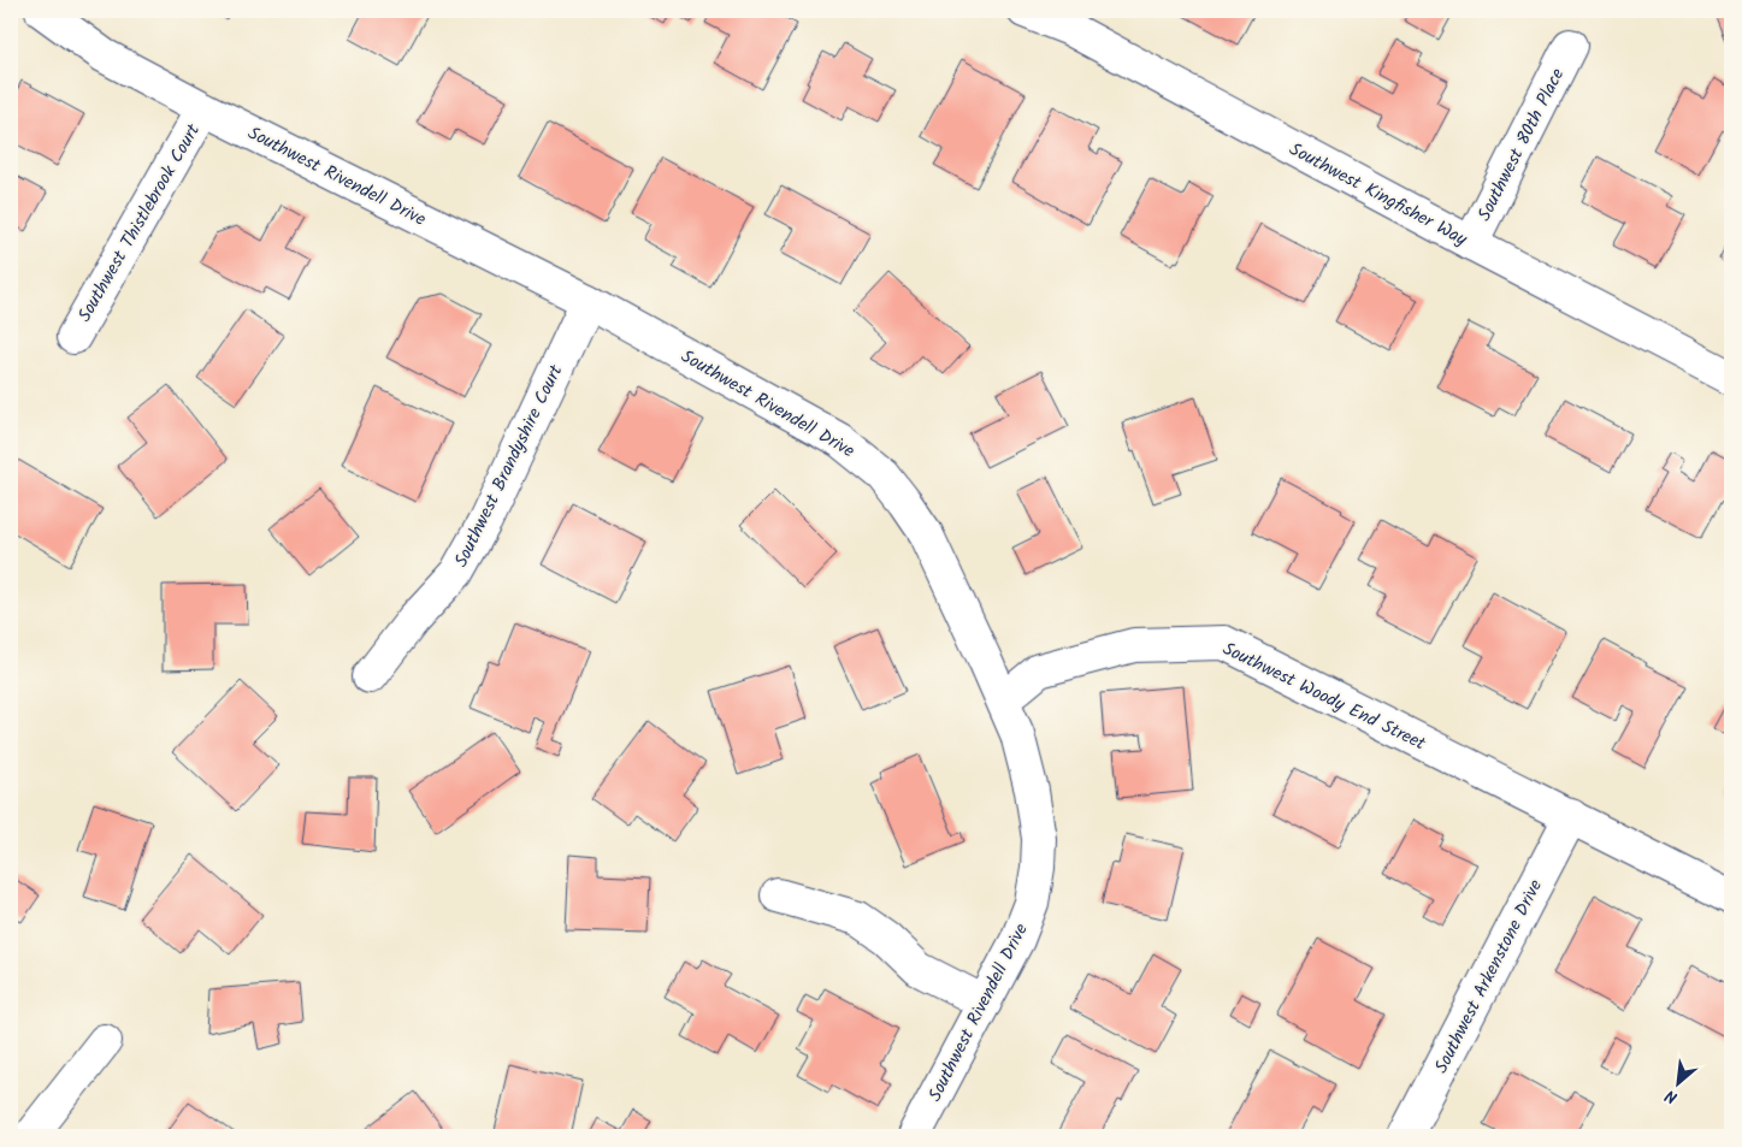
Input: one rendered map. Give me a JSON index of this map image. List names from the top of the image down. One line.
{"streets":{"street":["Southwest 80th Place","Southwest Rivendell Drive","Southwest Kingfisher Way","Southwest Thistlebrook Court","Southwest Brandyshire Court","Southwest Woody End Street","Southwest Arkenstone Drive"]},"crossings":[["Southwest 80th Place","Southwest Kingfisher Way"],["Southwest Rivendell Drive","Southwest Thistlebrook Court"],["Southwest Rivendell Drive","Southwest Brandyshire Court"],["Southwest Rivendell Drive","Southwest Woody End Street"],["Southwest Woody End Street","Southwest Arkenstone Drive"]],"north":"bottom left"}
